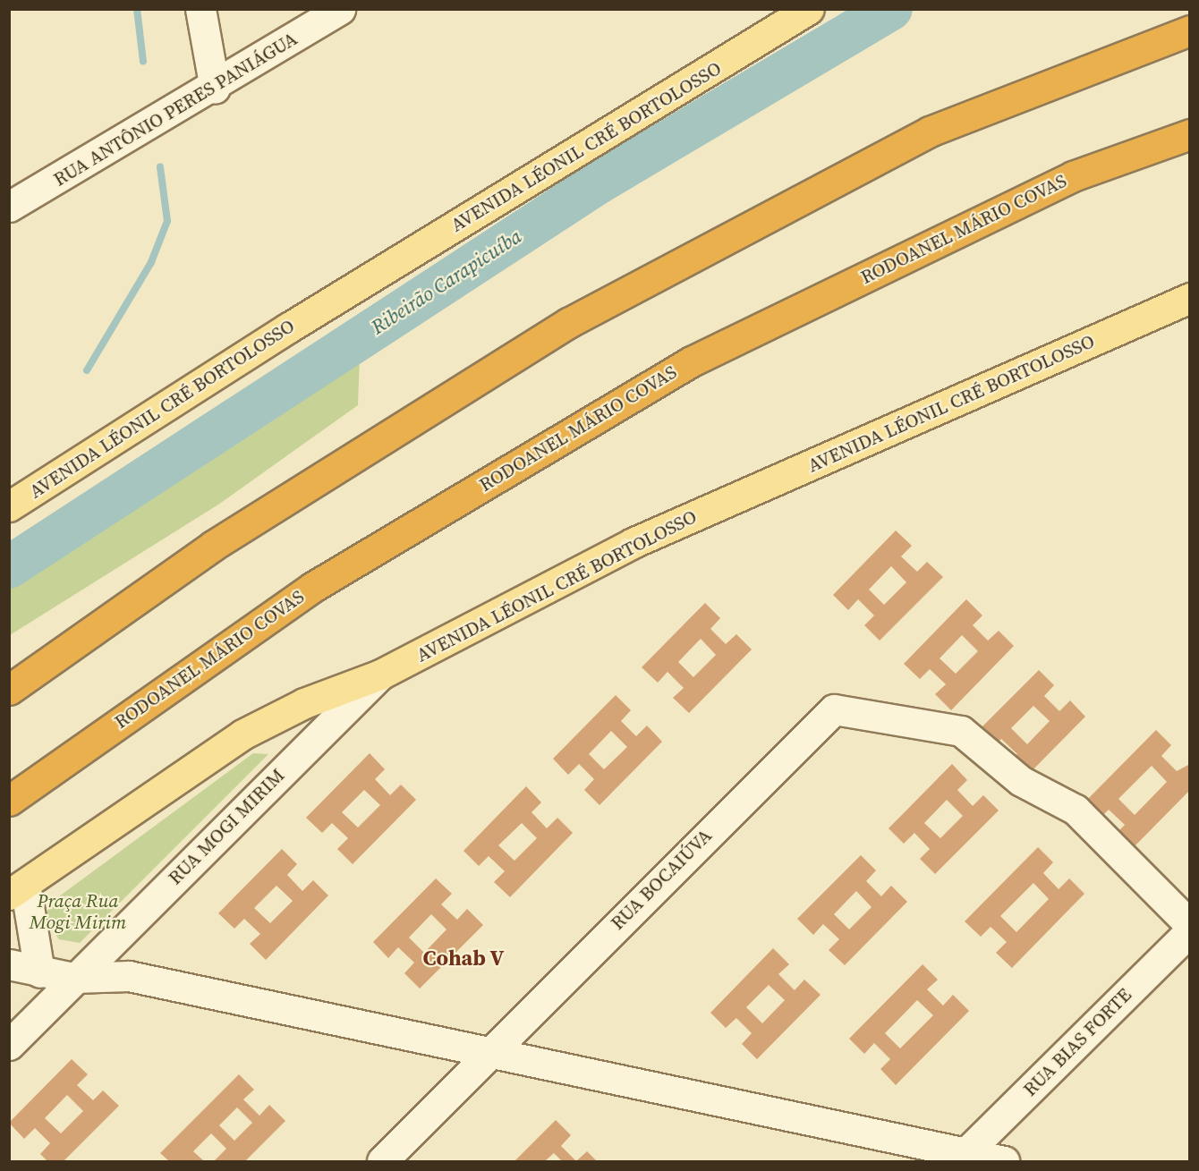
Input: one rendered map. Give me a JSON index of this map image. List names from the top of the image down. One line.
{"streets":{"highway":["RODOANEL MÁRIO COVAS"],"main road":["AVENIDA LÉONIL CRÉ BORTOLOSSO"],"street":["RUA ANTÔNIO PERES PANIÁGUA","RUA MOGI MIRIM","RUA BOCAIÚVA","RUA BIAS FORTE"]},"crossings":[["AVENIDA LÉONIL CRÉ BORTOLOSSO","RUA MOGI MIRIM"]],"districts":["Cohab V"],"water":["Ribeirão Carapicuíba"],"parks":["Praça Rua Mogi Mirim"]}
